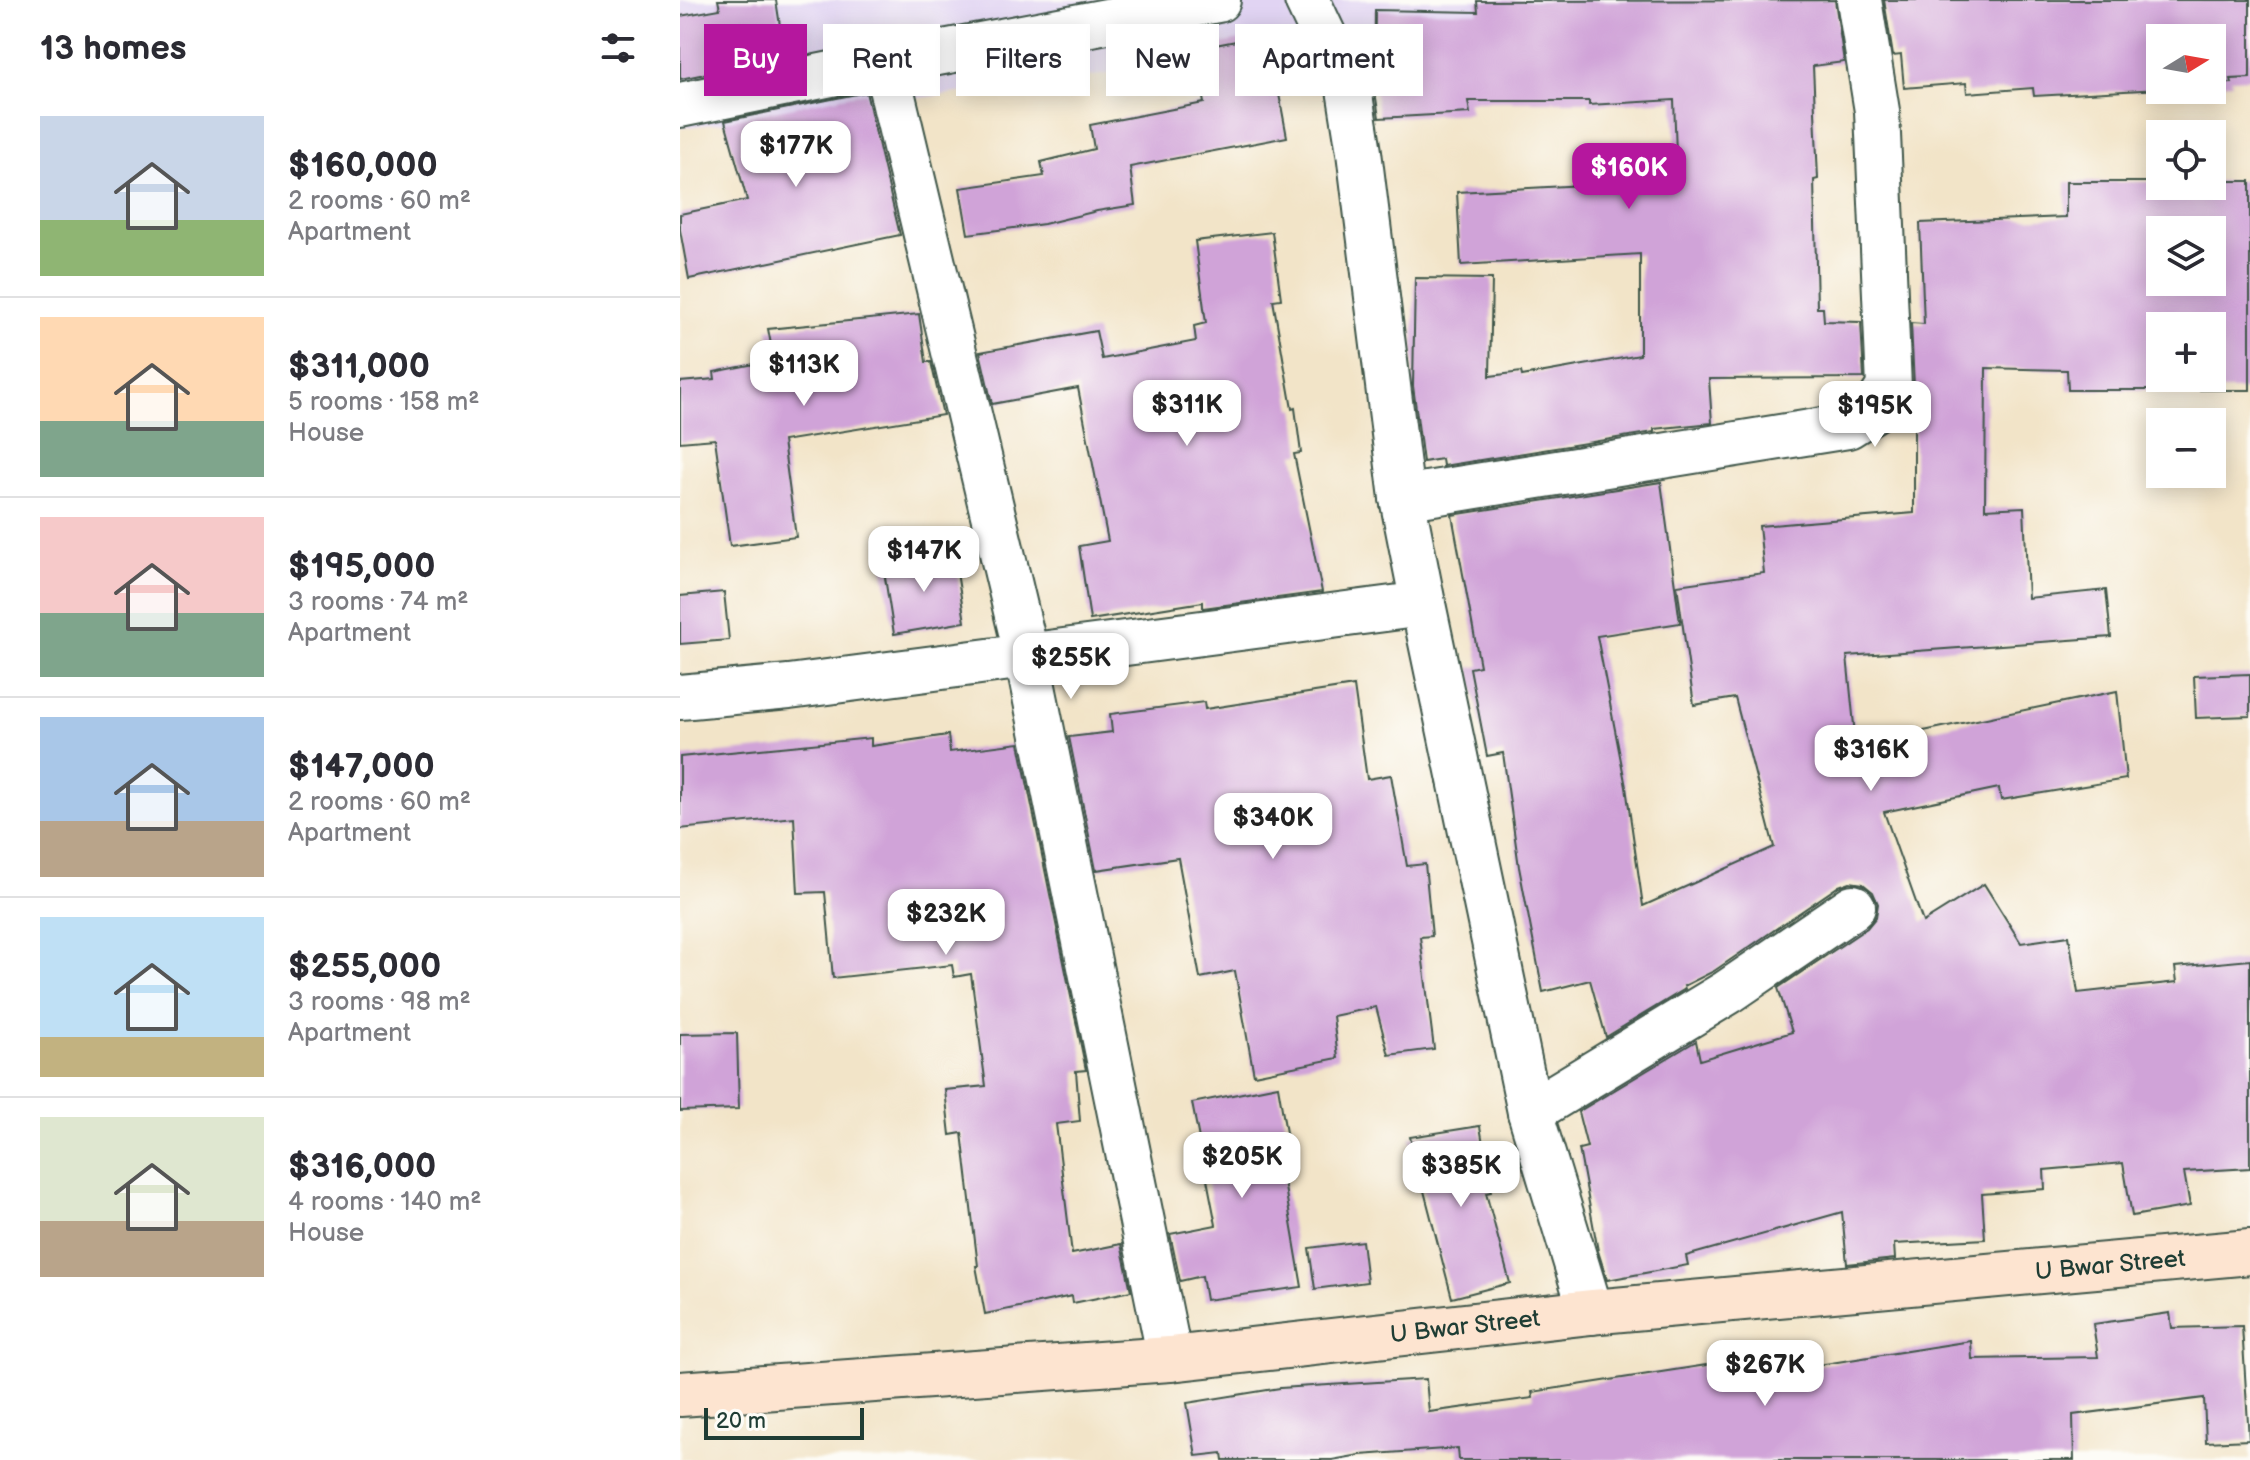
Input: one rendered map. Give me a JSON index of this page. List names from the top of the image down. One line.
{"streets":{"street":["U Bwar Street"]},"scale_bar":"20 m","north":"right","page":{"heading":"13 homes","map_buttons":["+","−"],"chip":["Buy","Rent","Filters","New","Apartment"],"list":[{"name":"$160,000","note":"2 rooms · 60 m² · Apartment"},{"name":"$311,000","note":"5 rooms · 158 m² · House"},{"name":"$195,000","note":"3 rooms · 74 m² · Apartment"},{"name":"$147,000","note":"2 rooms · 60 m² · Apartment"},{"name":"$255,000","note":"3 rooms · 98 m² · Apartment"},{"name":"$316,000","note":"4 rooms · 140 m² · House"}],"price":["$177K","$160K","$113K","$311K","$195K","$147K","$255K","$316K","$340K","$232K","$205K","$385K","$267K"],"scale":"20 m"}}
